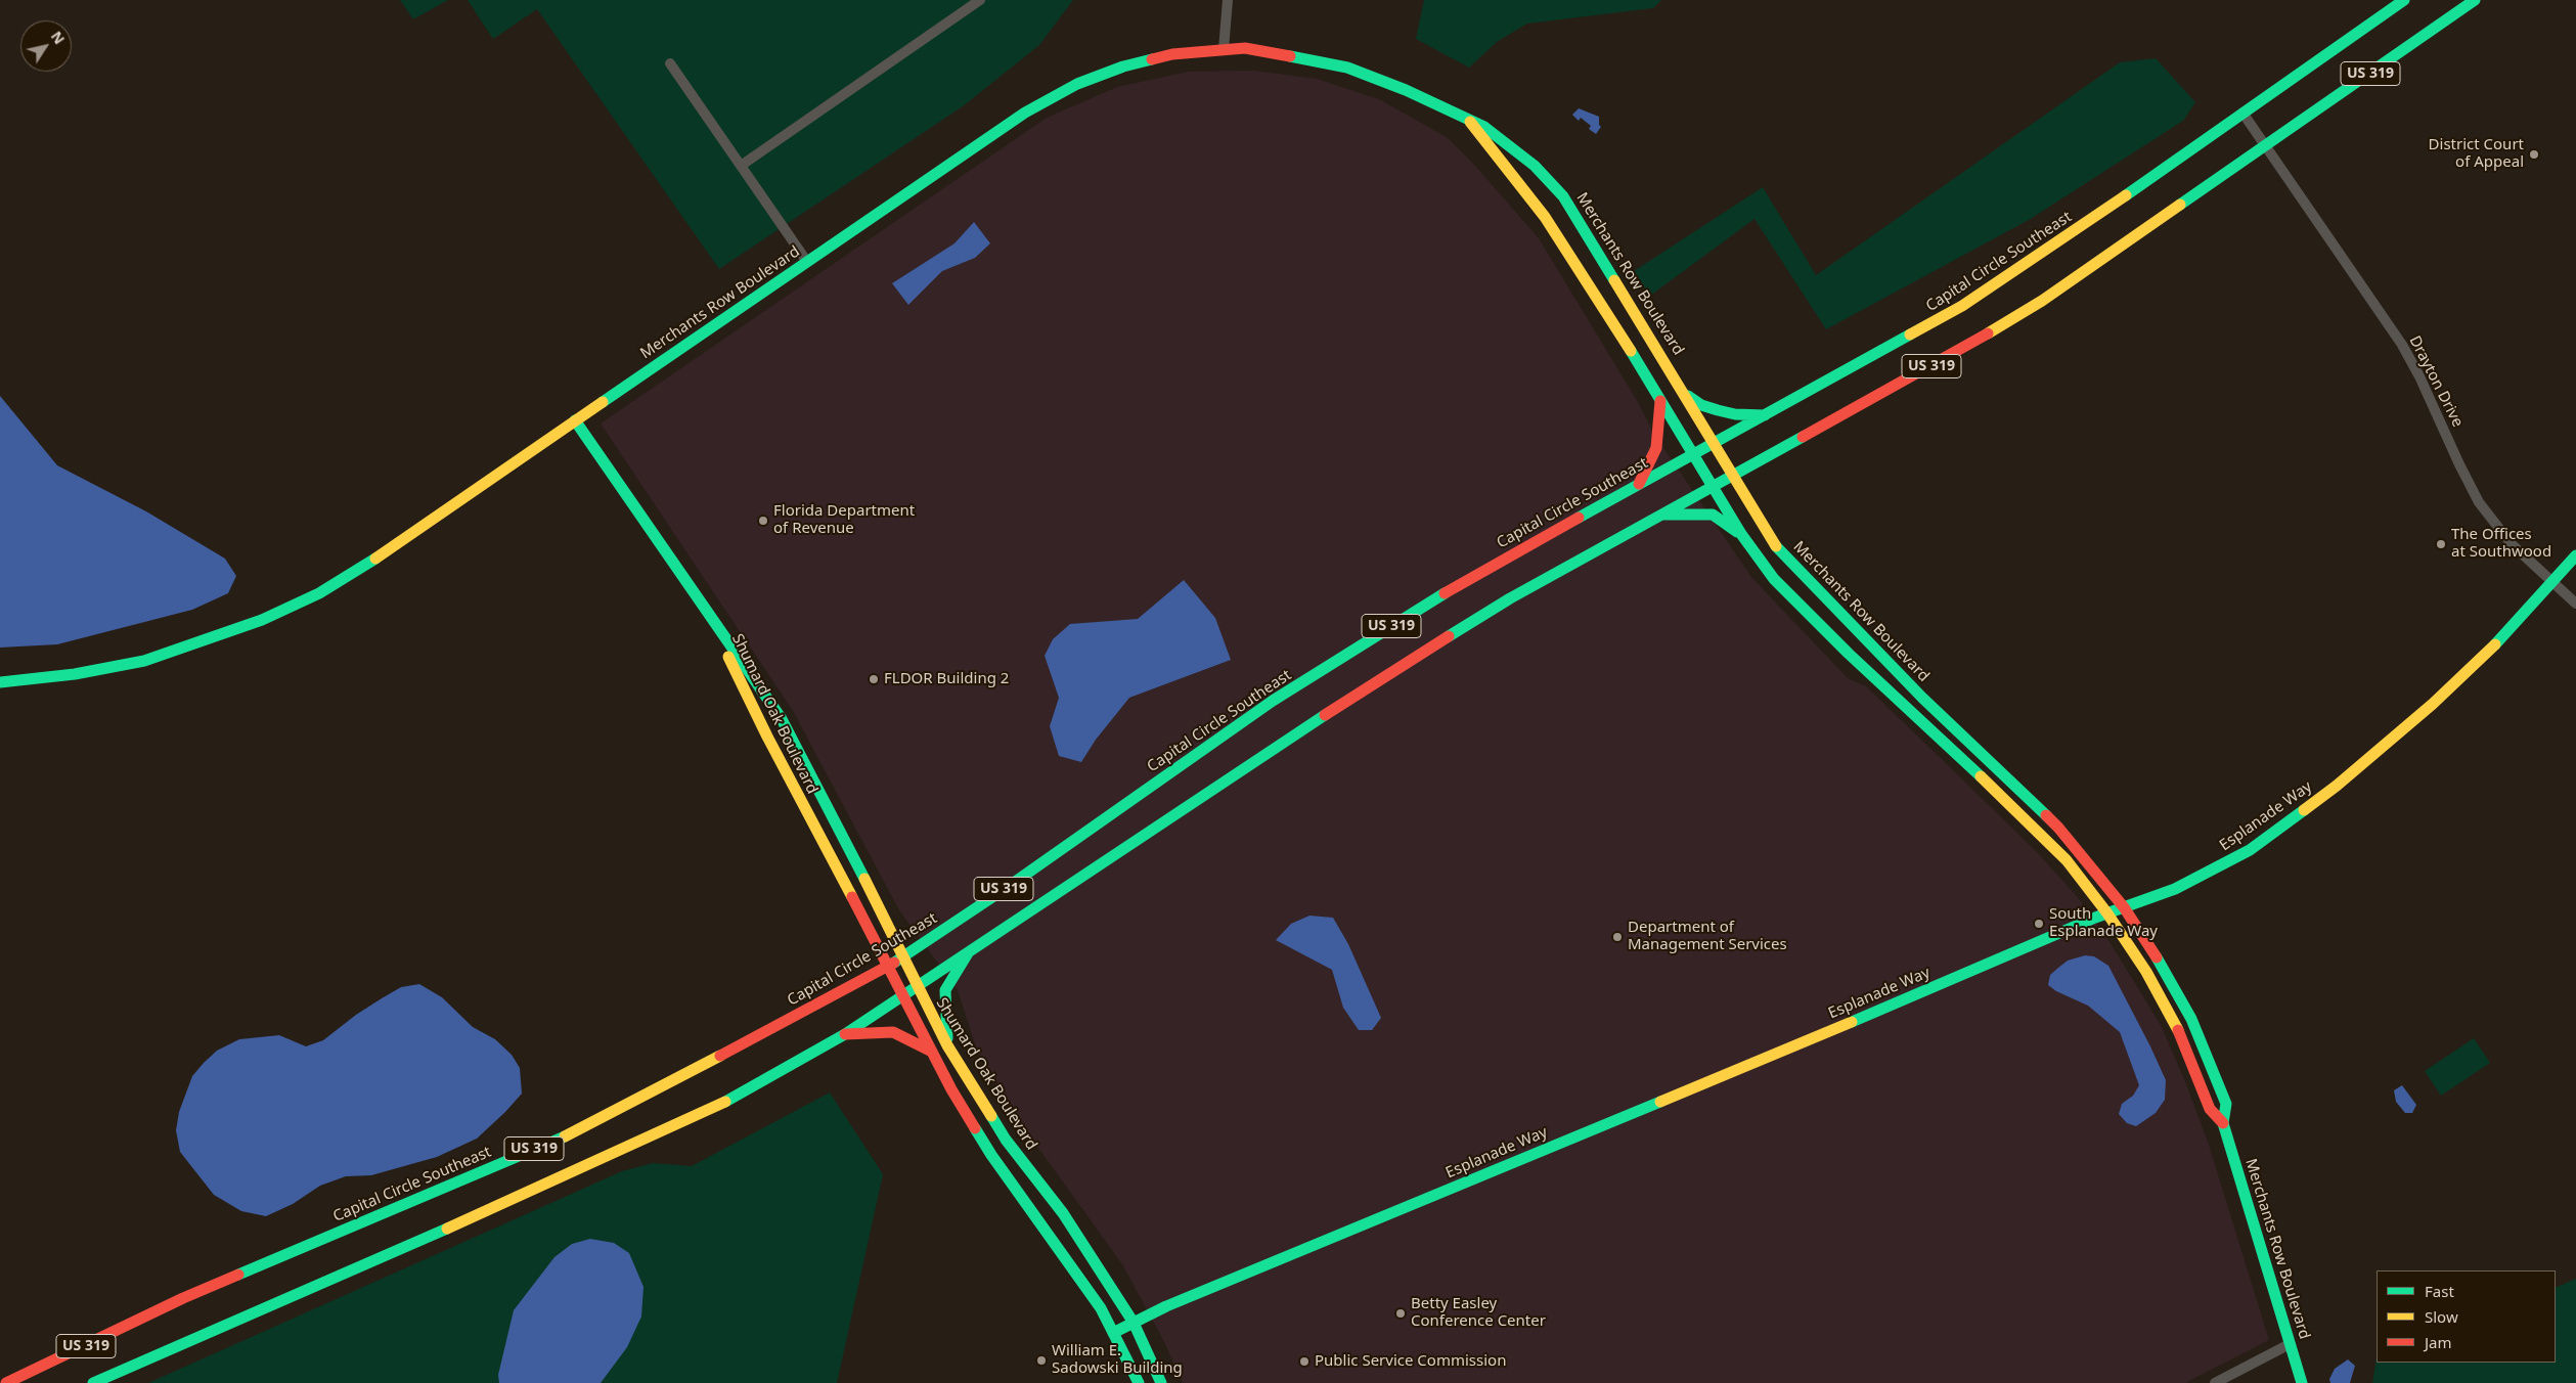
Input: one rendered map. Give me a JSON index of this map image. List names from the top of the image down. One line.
{"streets":{"street":["US 319","Capital Circle Southeast","Merchants Row Boulevard","Drayton Drive","Shumard Oak Boulevard","Esplanade Way"]},"crossings":[["US 319","Merchants Row Boulevard"],["US 319","Drayton Drive"],["US 319","Shumard Oak Boulevard"],["Capital Circle Southeast","Merchants Row Boulevard"],["Capital Circle Southeast","Drayton Drive"],["Capital Circle Southeast","Shumard Oak Boulevard"],["Merchants Row Boulevard","Shumard Oak Boulevard"],["Merchants Row Boulevard","Esplanade Way"],["Drayton Drive","Esplanade Way"],["Shumard Oak Boulevard","Esplanade Way"]],"places":["District Court of Appeal","Florida Department of Revenue","The Offices at Southwood","FLDOR Building 2","South Esplanade Way","Department of Management Services","Betty Easley Conference Center","William E. Sadowski Building","Public Service Commission"],"legend":["Fast","Slow","Jam"],"north":"top right"}
